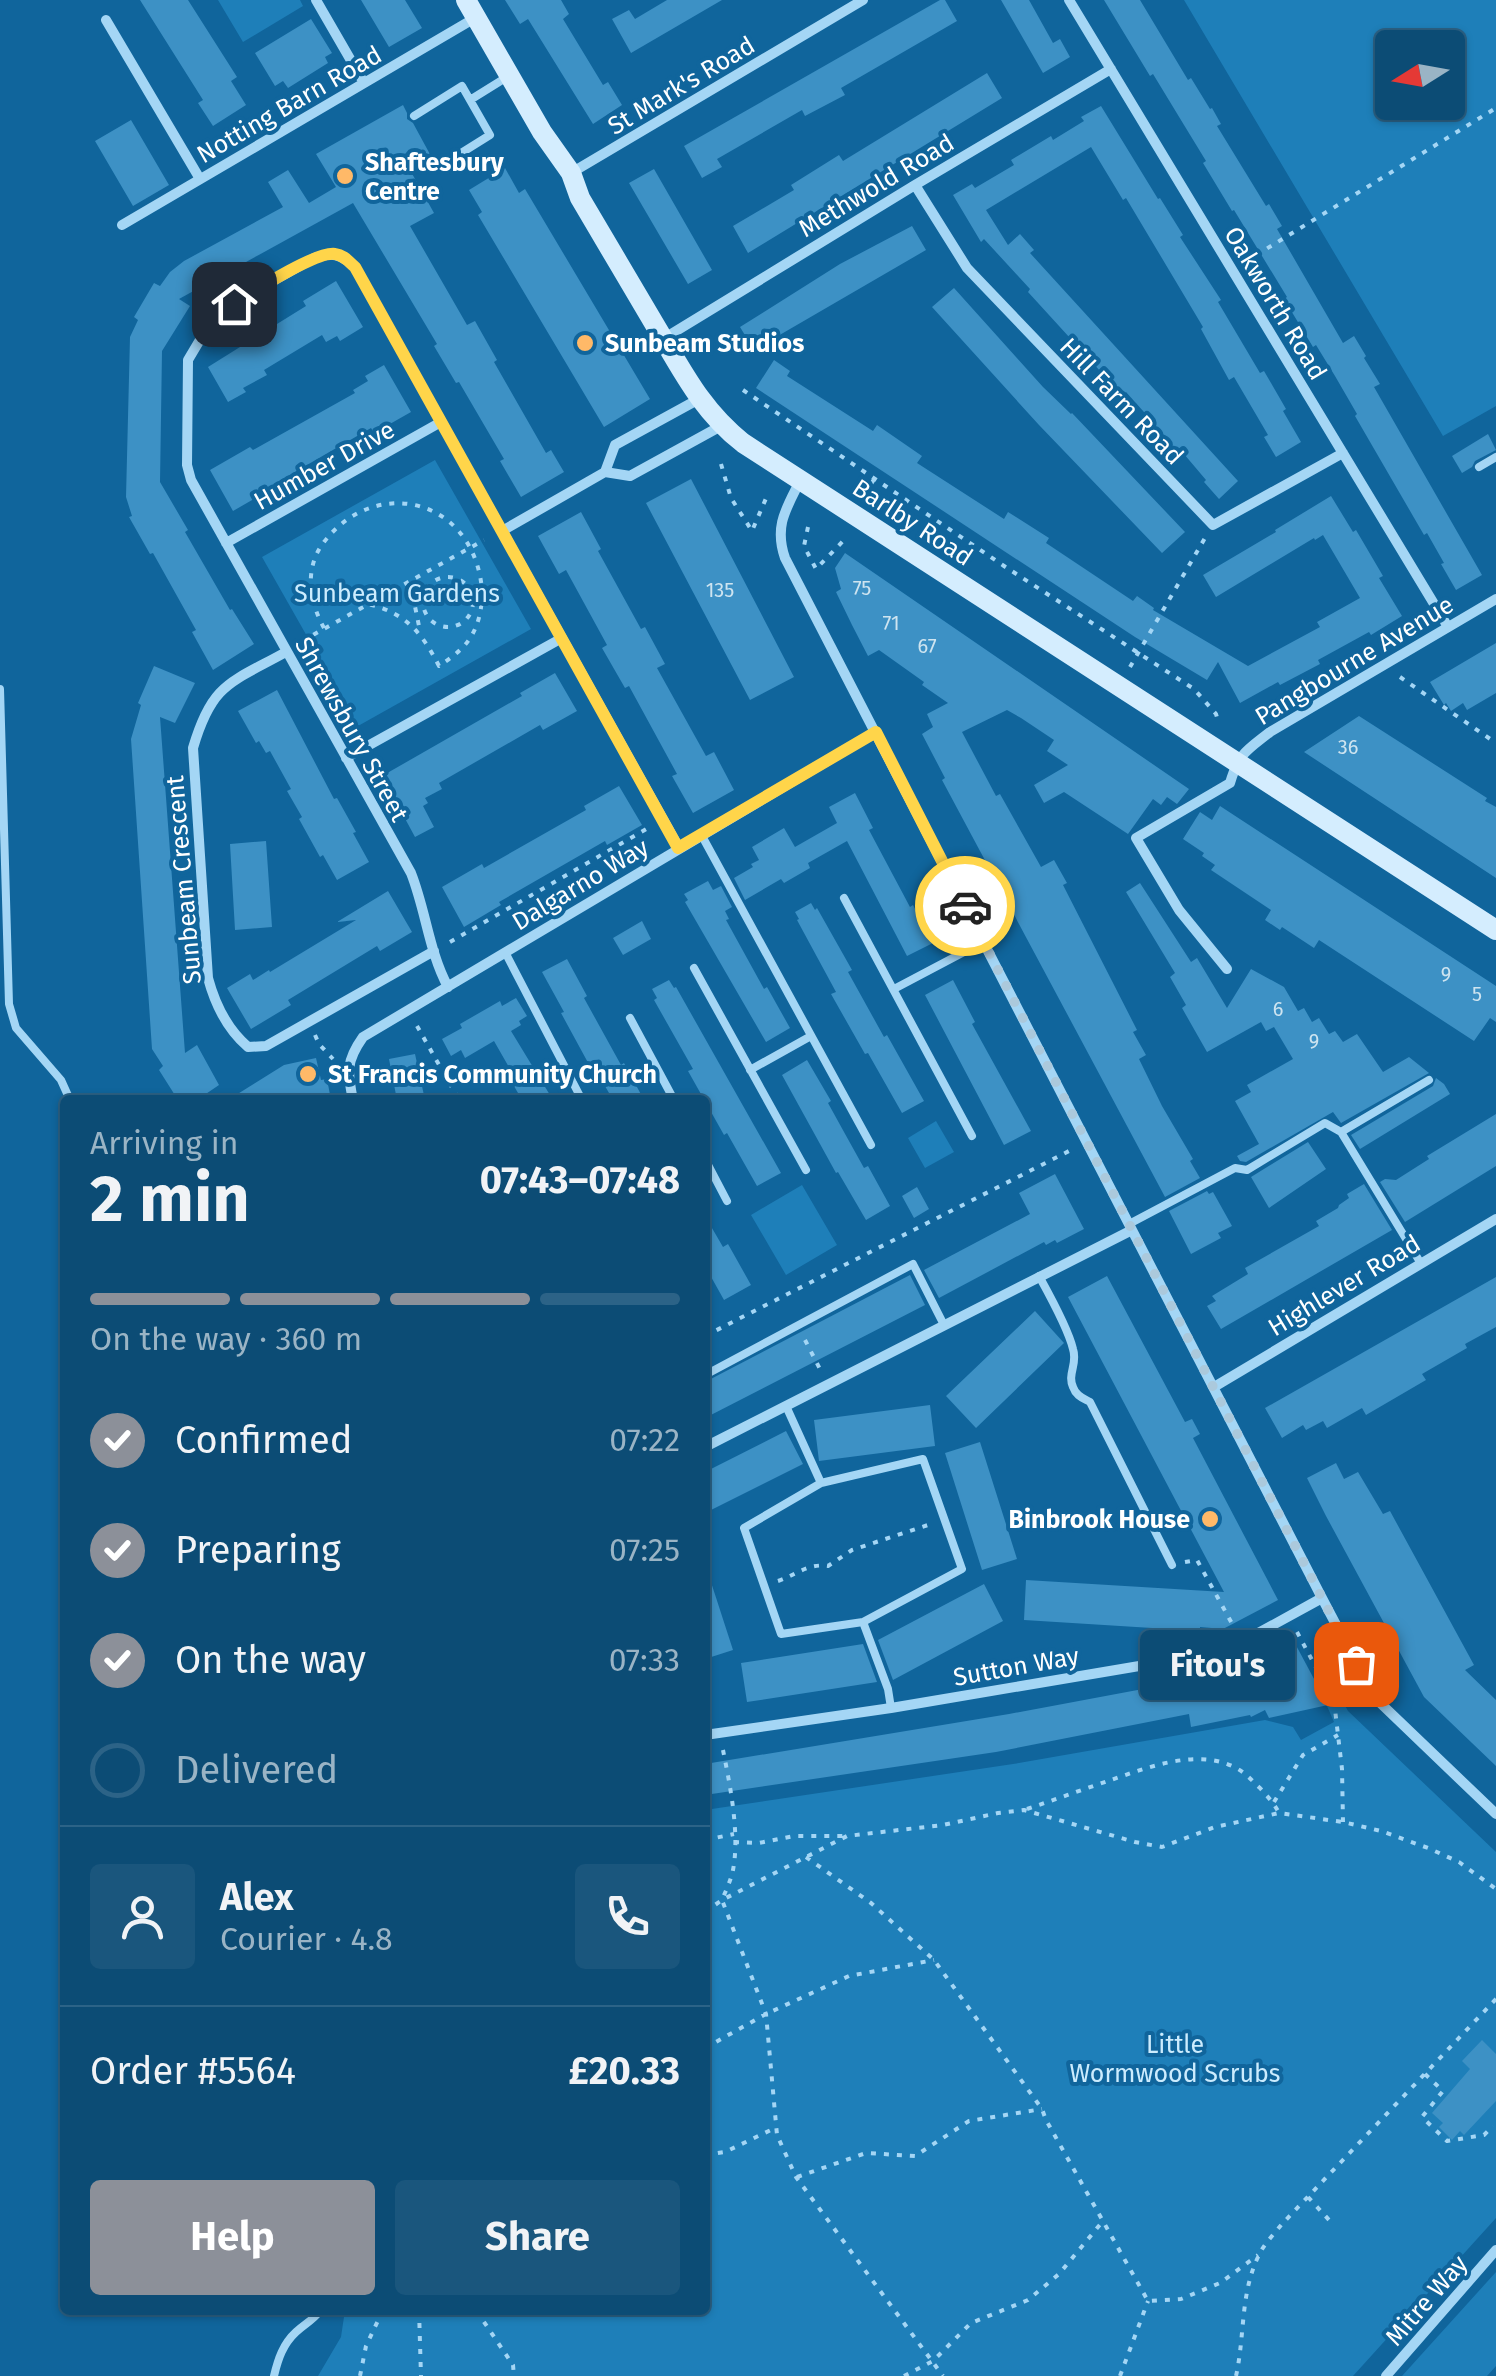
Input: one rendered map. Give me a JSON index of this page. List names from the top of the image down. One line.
{"streets":{"street":["St Mark's Road","Notting Barn Road","Methwold Road","Oakworth Road","Hill Farm Road","Humber Drive","Barlby Road","Pangbourne Avenue","Shrewsbury Street","Sunbeam Crescent","Dalgarno Way","Highlever Road","Sutton Way","Mitre Way"]},"crossings":[["St Mark's Road","Barlby Road"],["Notting Barn Road","Barlby Road"],["Methwold Road","Oakworth Road"],["Methwold Road","Hill Farm Road"],["Methwold Road","Barlby Road"],["Oakworth Road","Pangbourne Avenue"],["Humber Drive","Shrewsbury Street"],["Barlby Road","Pangbourne Avenue"],["Shrewsbury Street","Sunbeam Crescent"],["Shrewsbury Street","Dalgarno Way"]],"parks":["Sunbeam Gardens","Little Wormwood Scrubs"],"places":["Shaftesbury Centre","Sunbeam Studios","St Francis Community Church","Binbrook House","Fitou's"],"house_numbers":["75","135","71","67","36","9","5","6","9"],"north":"left","page":{"heading":["2 min","Arriving in","07:43–07:48"],"panel":["Alex","Courier · 4.8","Order #5564","£20.33"],"bar":"On the way · 360 m","list":[["Confirmed","07:22"],["Preparing","07:25"],["On the way","07:33"],"Delivered"],"bubble":"Fitou's","buttons":["Help","Share"]}}
